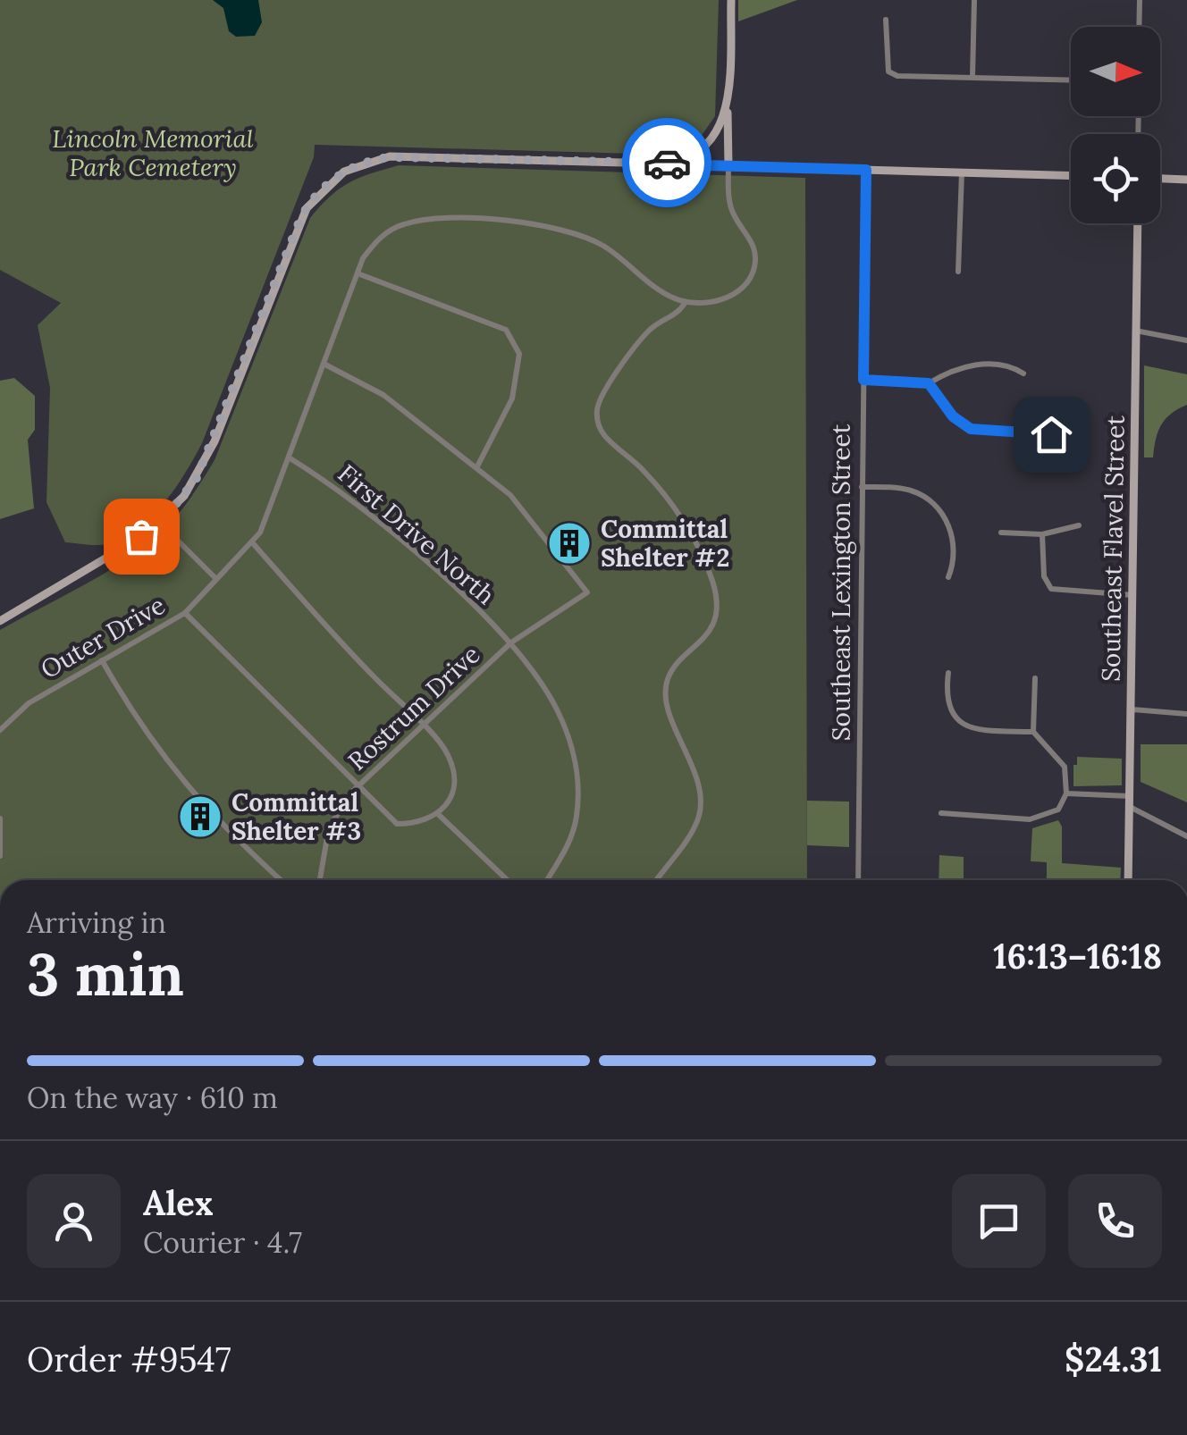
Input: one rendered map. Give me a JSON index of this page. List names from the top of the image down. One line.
{"streets":{"main road":["Southeast Flavel Street"],"street":["First Drive North","Southeast Lexington Street","Outer Drive","Rostrum Drive"]},"crossings":[["First Drive North","Outer Drive"],["First Drive North","Rostrum Drive"]],"parks":["Lincoln Memorial Park Cemetery"],"places":{"building":["Committal Shelter #2","Committal Shelter #3"]},"north":"right","page":{"heading":["3 min","Arriving in","16:13–16:18"],"panel":["Alex","Courier · 4.7","Order #9547","$24.31"],"bar":"On the way · 610 m"}}
